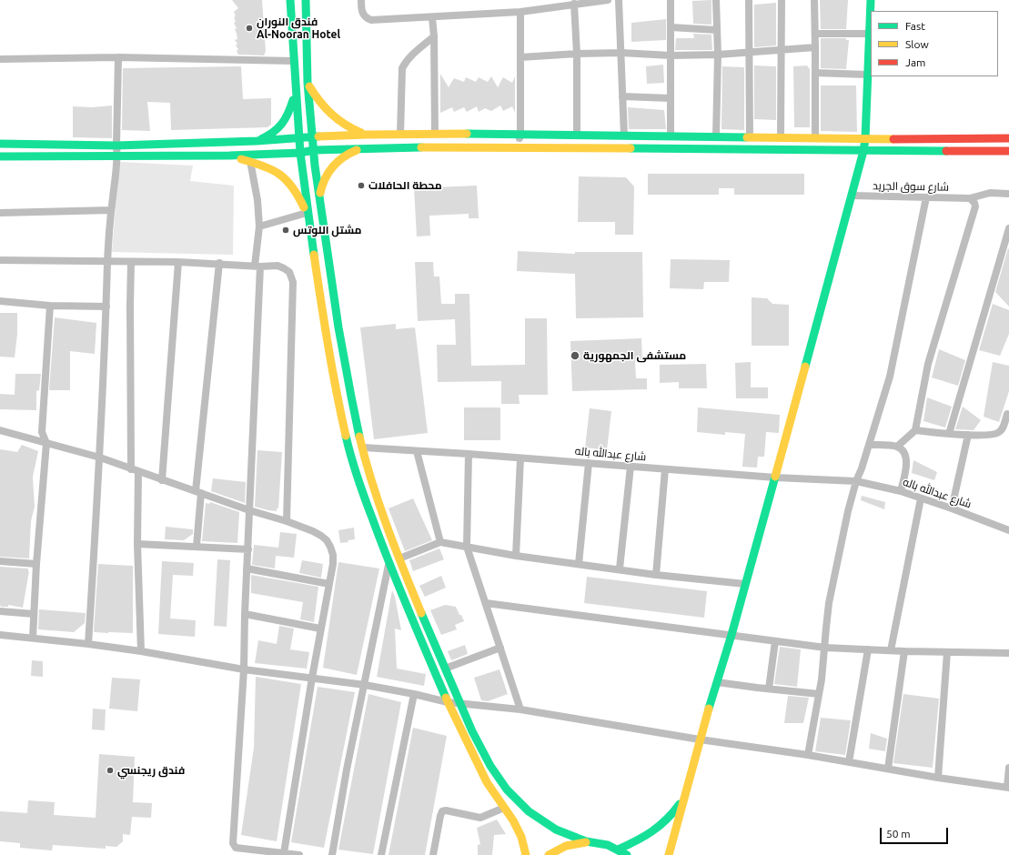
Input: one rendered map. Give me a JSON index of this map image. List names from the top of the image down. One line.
{"streets":{"street":["شارع سوق الجريد","شارع عبدالله باله"]},"places":["فندق النوران Al-Nooran Hotel","محطة الحافلات","مشتل اللوتس","مستشفى الجمهورية","فندق ريجنسي"],"legend":["Fast","Slow","Jam"],"scale_bar":"50 m"}
